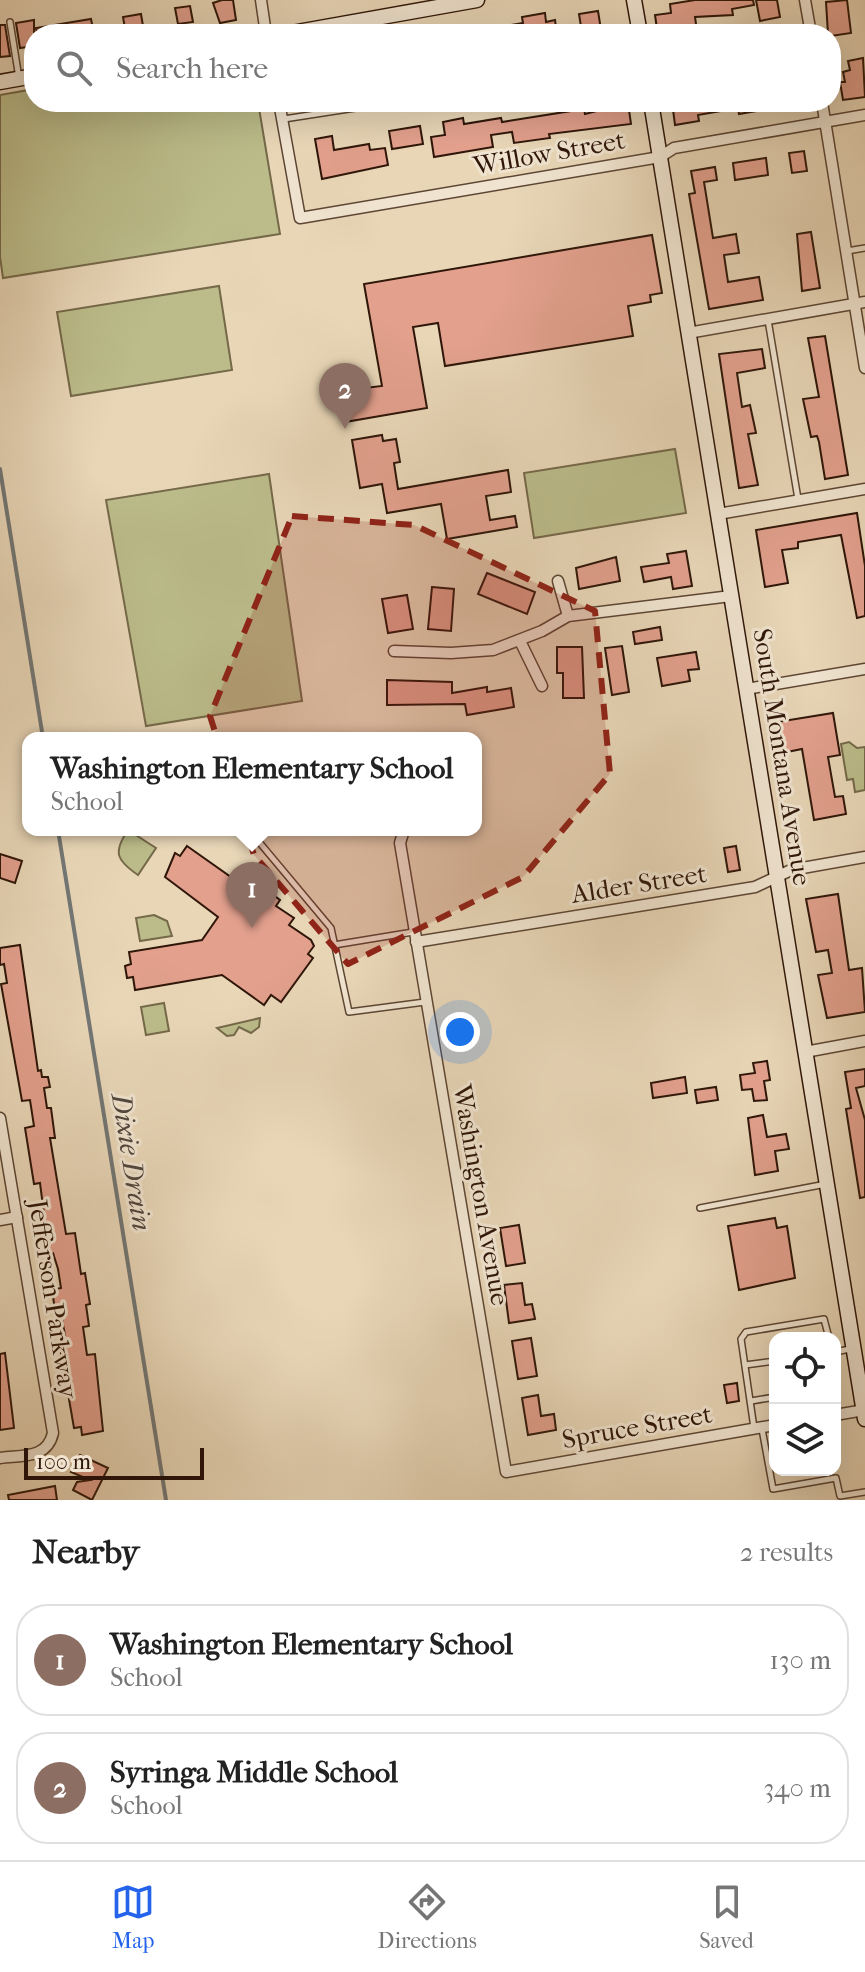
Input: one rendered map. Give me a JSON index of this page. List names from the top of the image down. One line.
{"streets":{"street":["Willow Street","South Montana Avenue","Alder Street","Washington Avenue","Jefferson Parkway","Spruce Street"]},"crossings":[["Willow Street","South Montana Avenue"],["South Montana Avenue","Alder Street"],["Alder Street","Washington Avenue"],["Washington Avenue","Spruce Street"]],"water":["Dixie Drain"],"scale_bar":"100 m","page":{"search":"Search here","pins":["2","1"],"popup":["Washington Elementary School","School"],"scale":"100 m","heading":["Nearby","2 results"],"list":[{"mark":"1","name":"Washington Elementary School","note":"School","value":"130 m"},{"mark":"2","name":"Syringa Middle School","note":"School","value":"340 m"}],"nav":["Map","Directions","Saved"]}}
